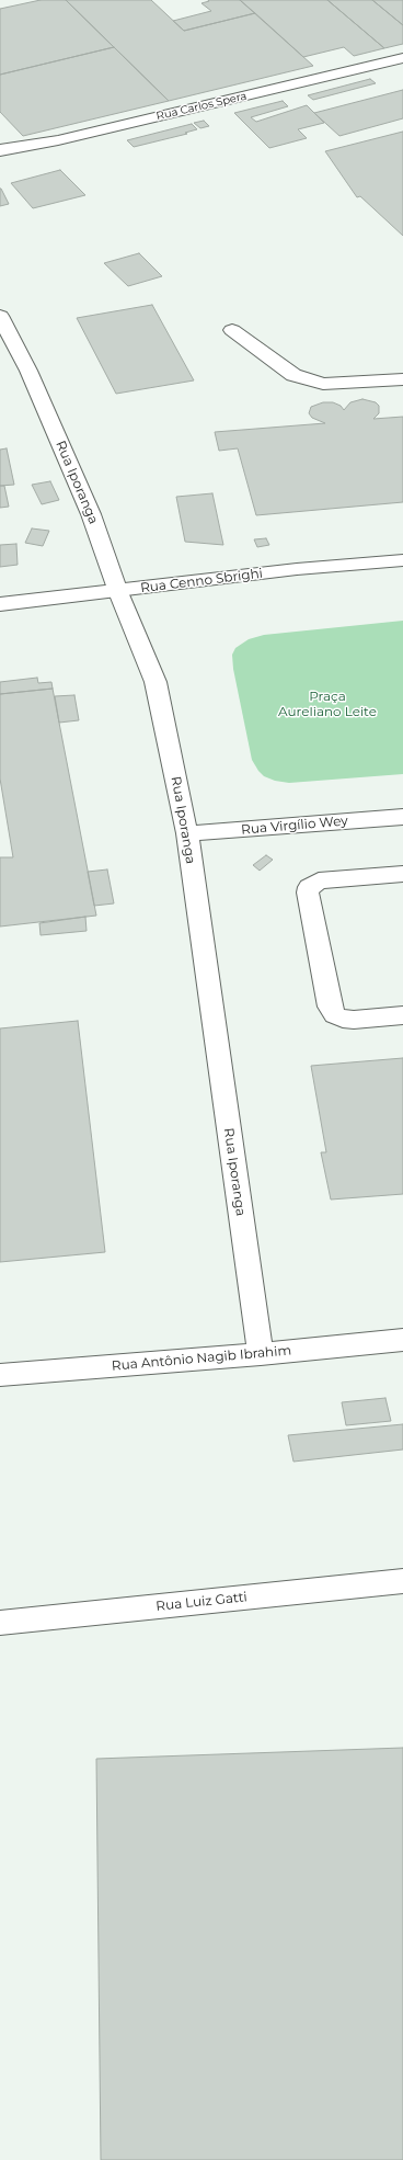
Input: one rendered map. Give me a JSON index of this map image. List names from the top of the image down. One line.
{"streets":{"street":["Rua Carlos Spera","Rua Iporanga","Rua Cenno Sbrighi","Rua Virgílio Wey","Rua Antônio Nagib Ibrahim","Rua Luiz Gatti"]},"crossings":[["Rua Iporanga","Rua Cenno Sbrighi"],["Rua Iporanga","Rua Virgílio Wey"],["Rua Iporanga","Rua Antônio Nagib Ibrahim"]],"parks":["Praça Aureliano Leite"]}
